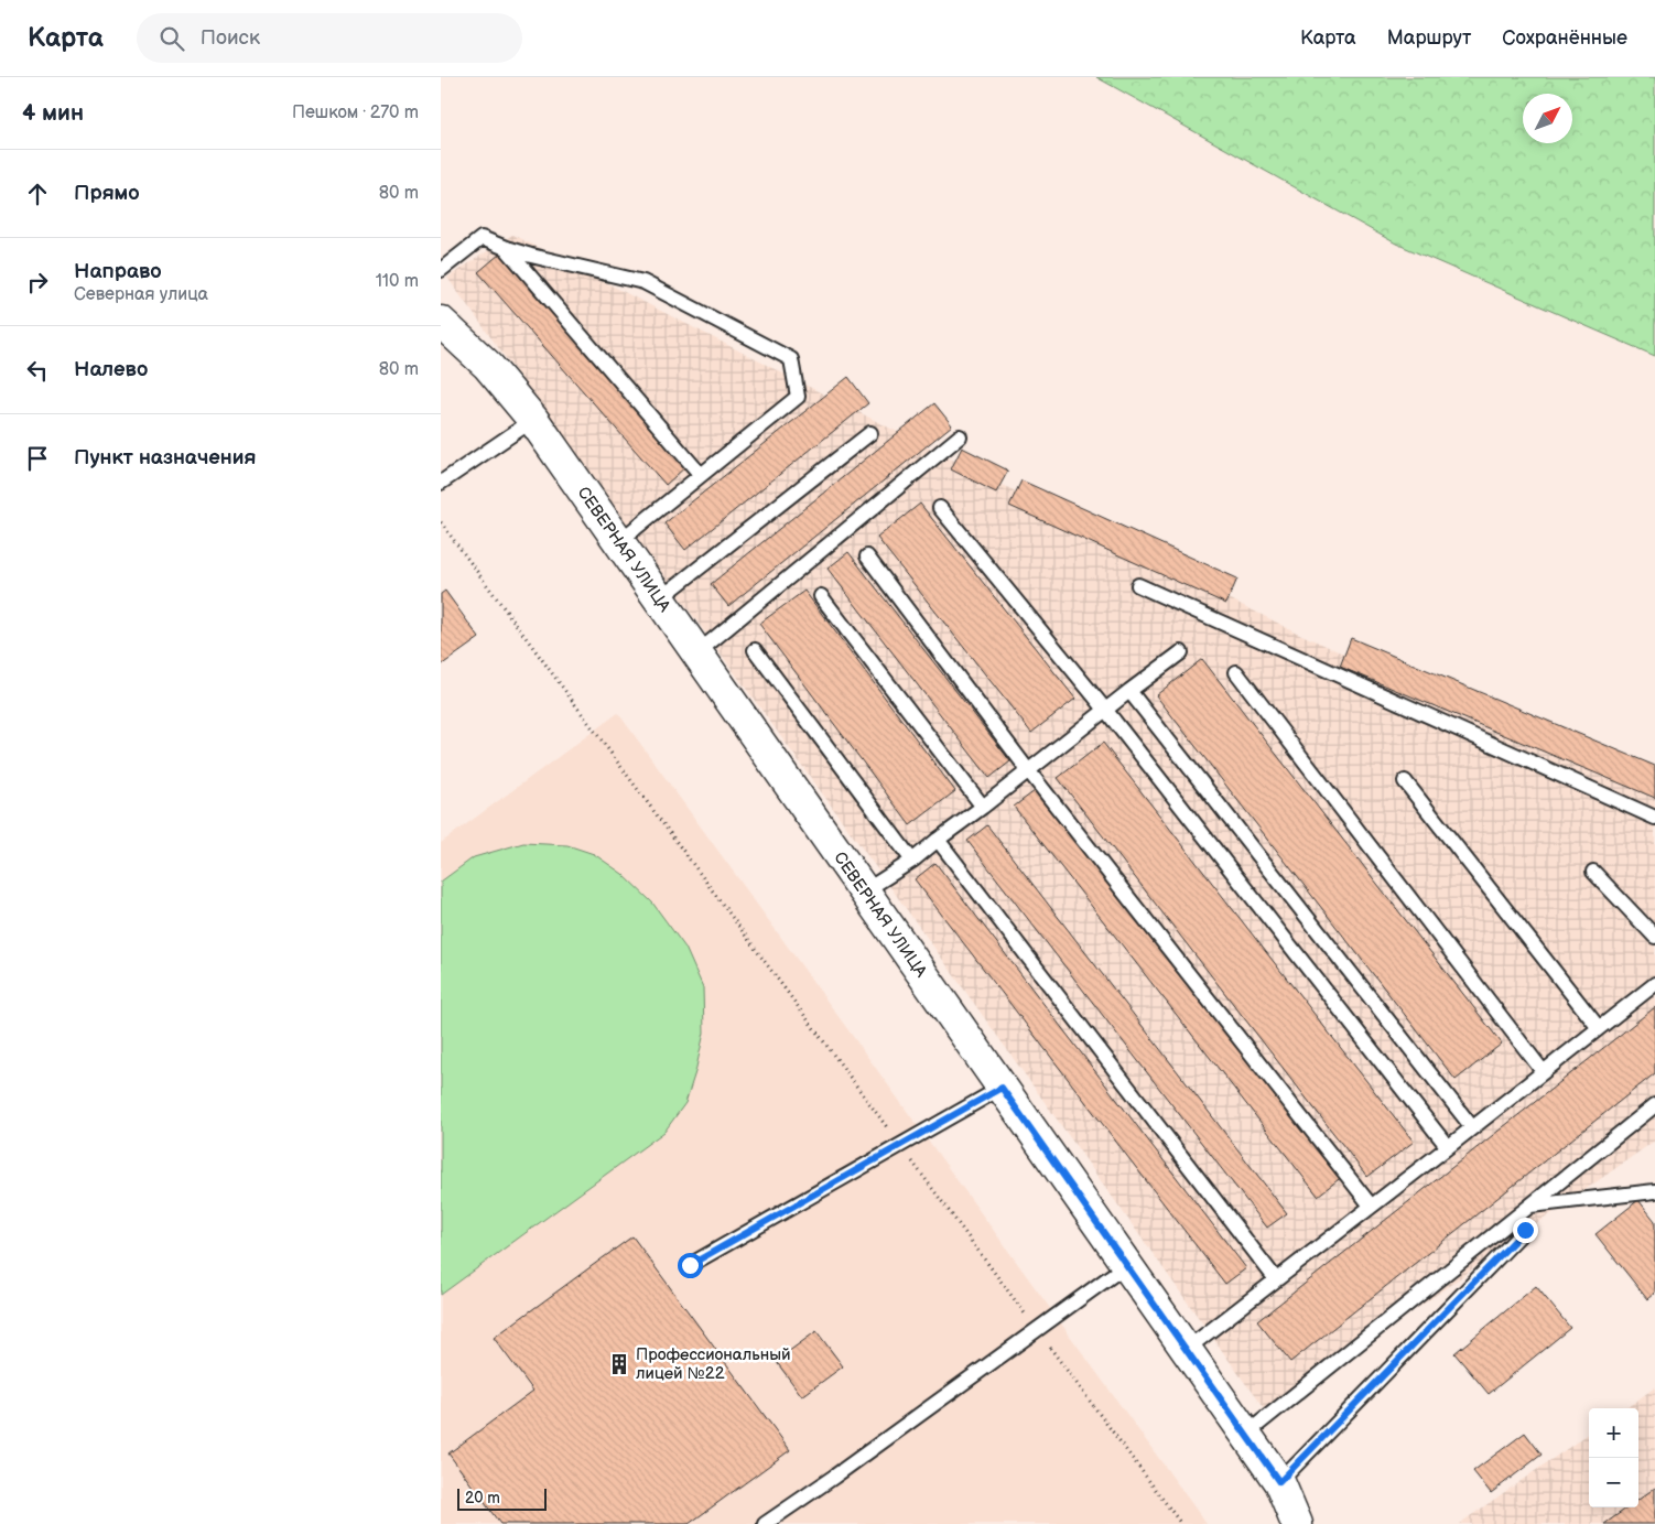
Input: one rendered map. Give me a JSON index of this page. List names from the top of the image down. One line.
{"streets":{"street":["СЕВЕРНАЯ УЛИЦА"]},"places":{"building":["Профессиональный лицей №22"]},"scale_bar":"20 m","north":"top right","page":{"header":"Карта","search":"Поиск","nav":["Карта","Маршрут","Сохранённые"],"heading":["4 мин","Пешком · 270 m"],"list":[["Прямо","80 m"],["Направо","Северная улица","110 m"],["Налево","80 m"],"Пункт назначения"],"map_buttons":["+","−"],"scale":"20 m"}}
